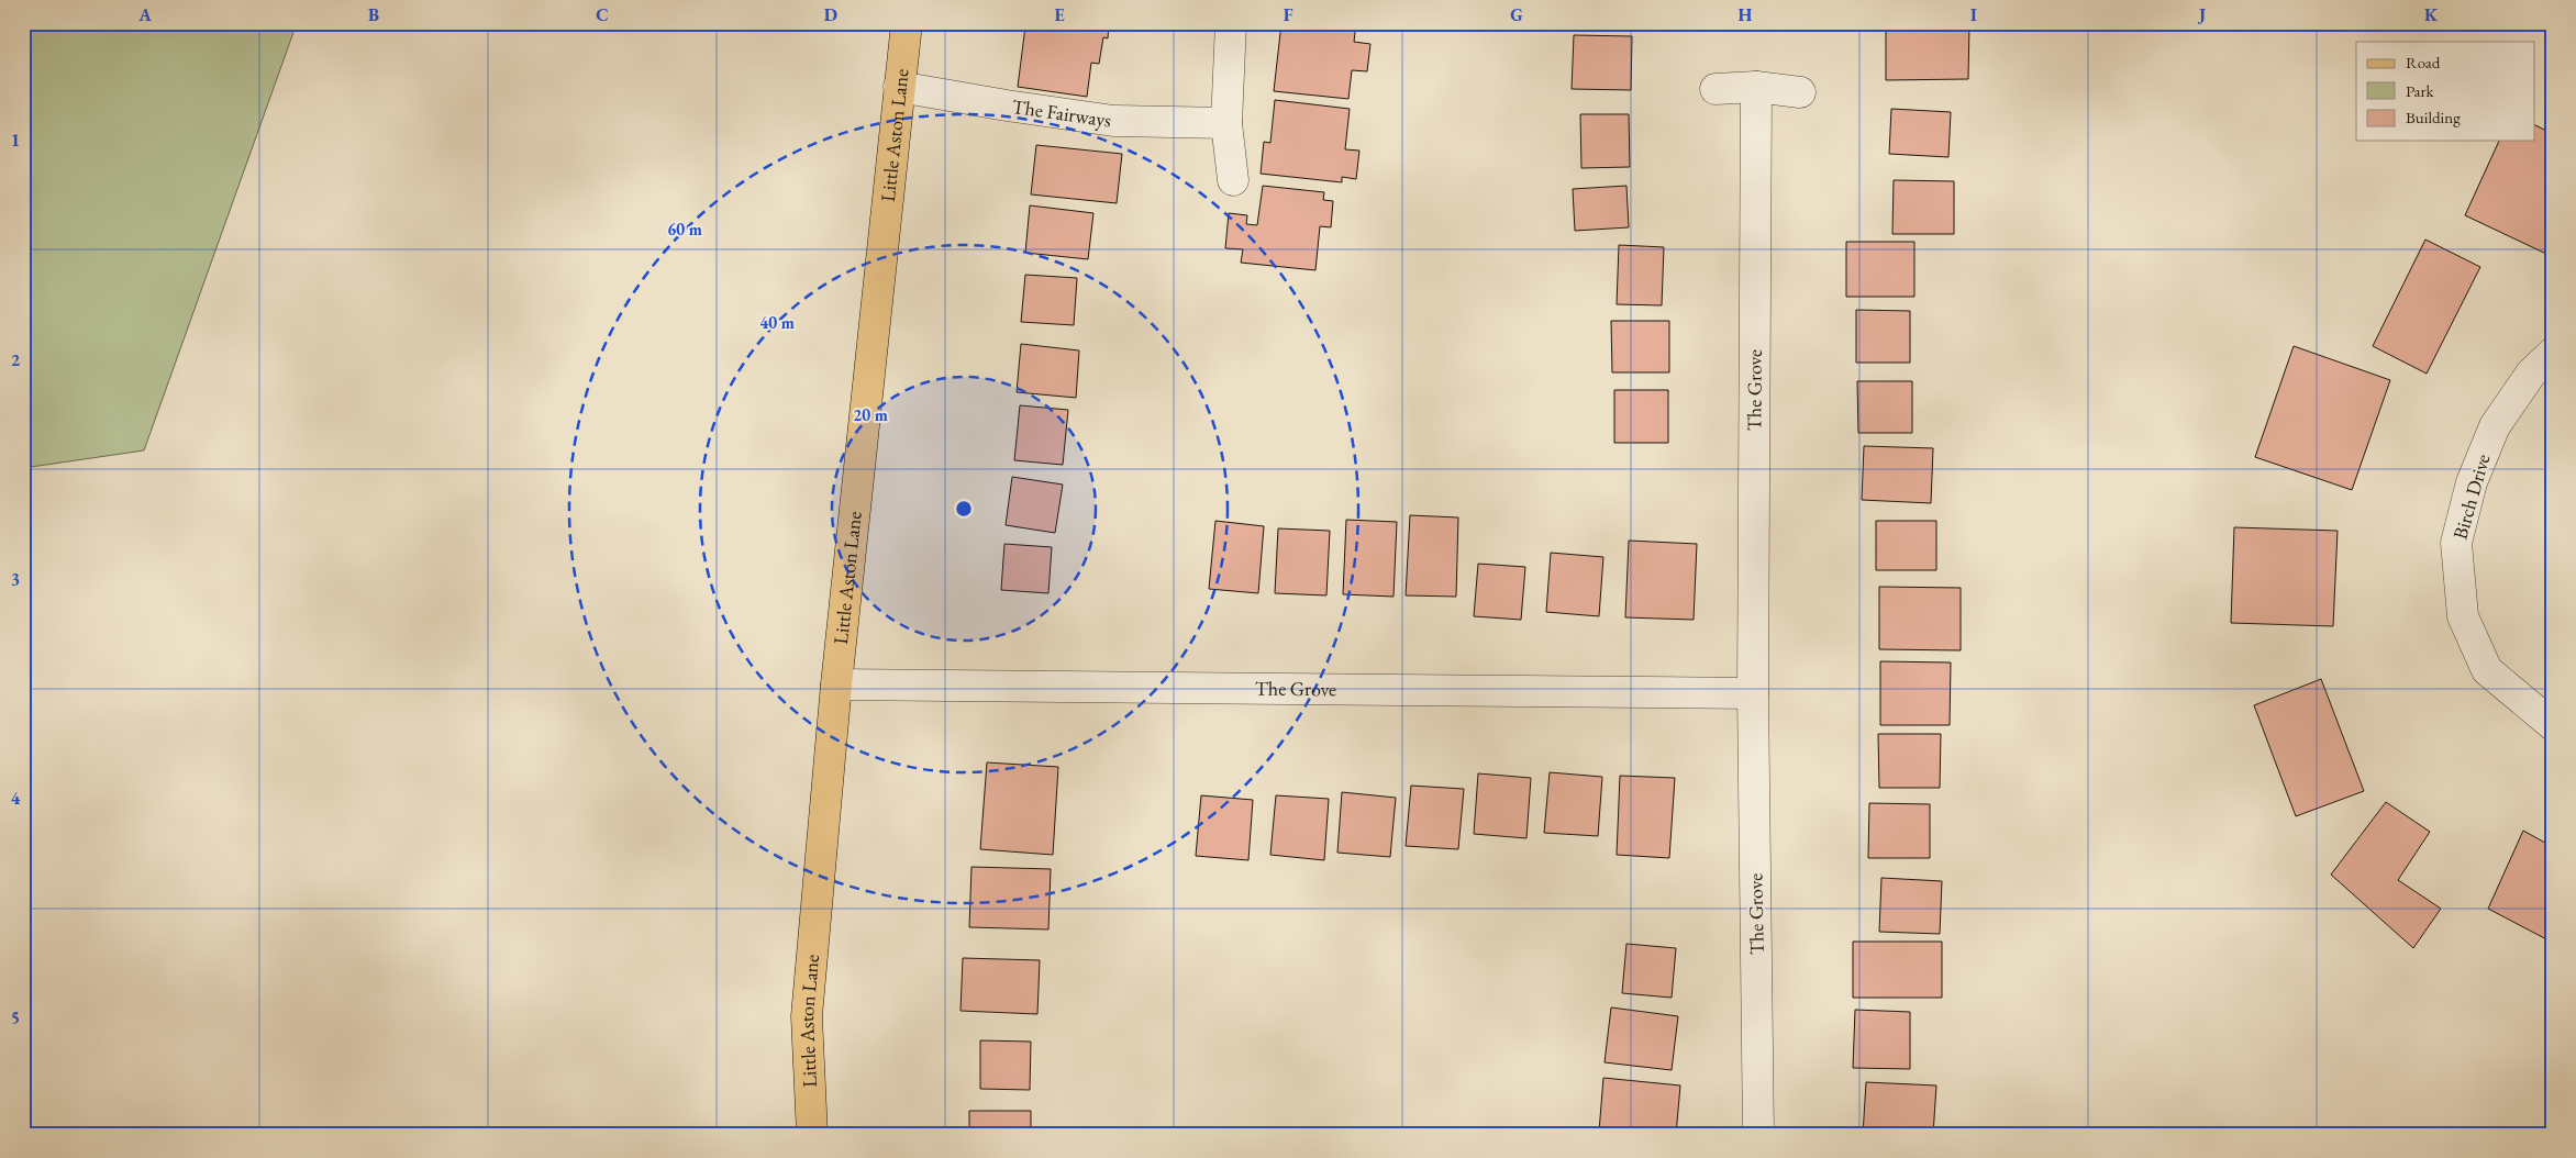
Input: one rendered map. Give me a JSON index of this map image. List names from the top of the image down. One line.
{"streets":{"main road":["Little Aston Lane"],"street":["The Fairways","The Grove","Birch Drive"]},"crossings":[["The Fairways","Little Aston Lane"],["Little Aston Lane","The Grove"]],"legend":["Road","Park","Building"],"grid":{"columns":["A","B","C","D","E","F","G","H","I","J","K"],"rows":["1","2","3","4","5"]},"rings":["60 m","40 m","20 m"]}
